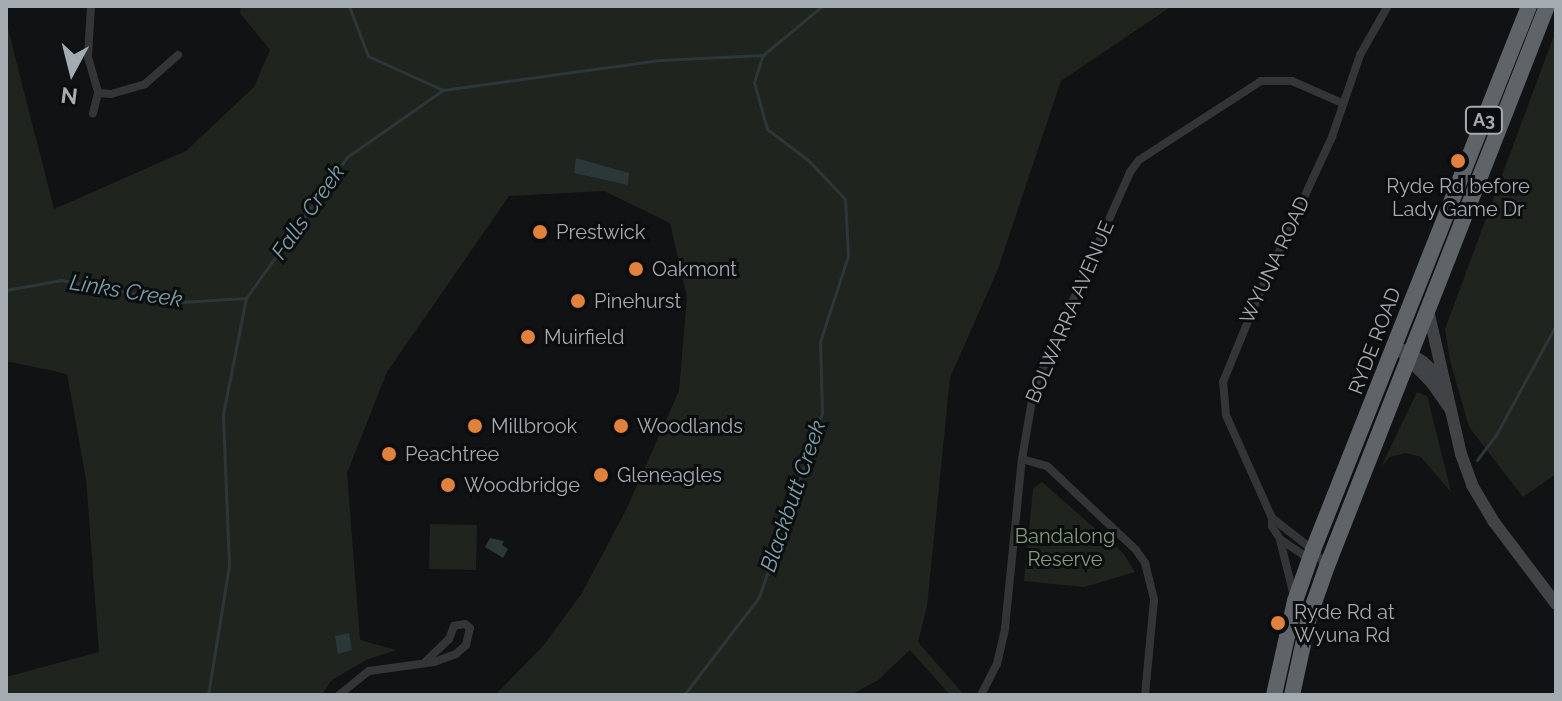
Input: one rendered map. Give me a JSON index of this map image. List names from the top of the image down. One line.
{"streets":{"highway":["A3","RYDE ROAD"],"street":["WYUNA ROAD","BOLWARRA AVENUE"]},"crossings":[["WYUNA ROAD","BOLWARRA AVENUE"],["WYUNA ROAD","RYDE ROAD"]],"water":["Falls Creek","Links Creek","Blackbutt Creek"],"parks":["Bandalong Reserve"],"places":["Ryde Rd before Lady Game Dr","Prestwick","Oakmont","Pinehurst","Muirfield","Millbrook","Woodlands","Peachtree","Gleneagles","Woodbridge","Ryde Rd at Wyuna Rd"],"north":"bottom"}
